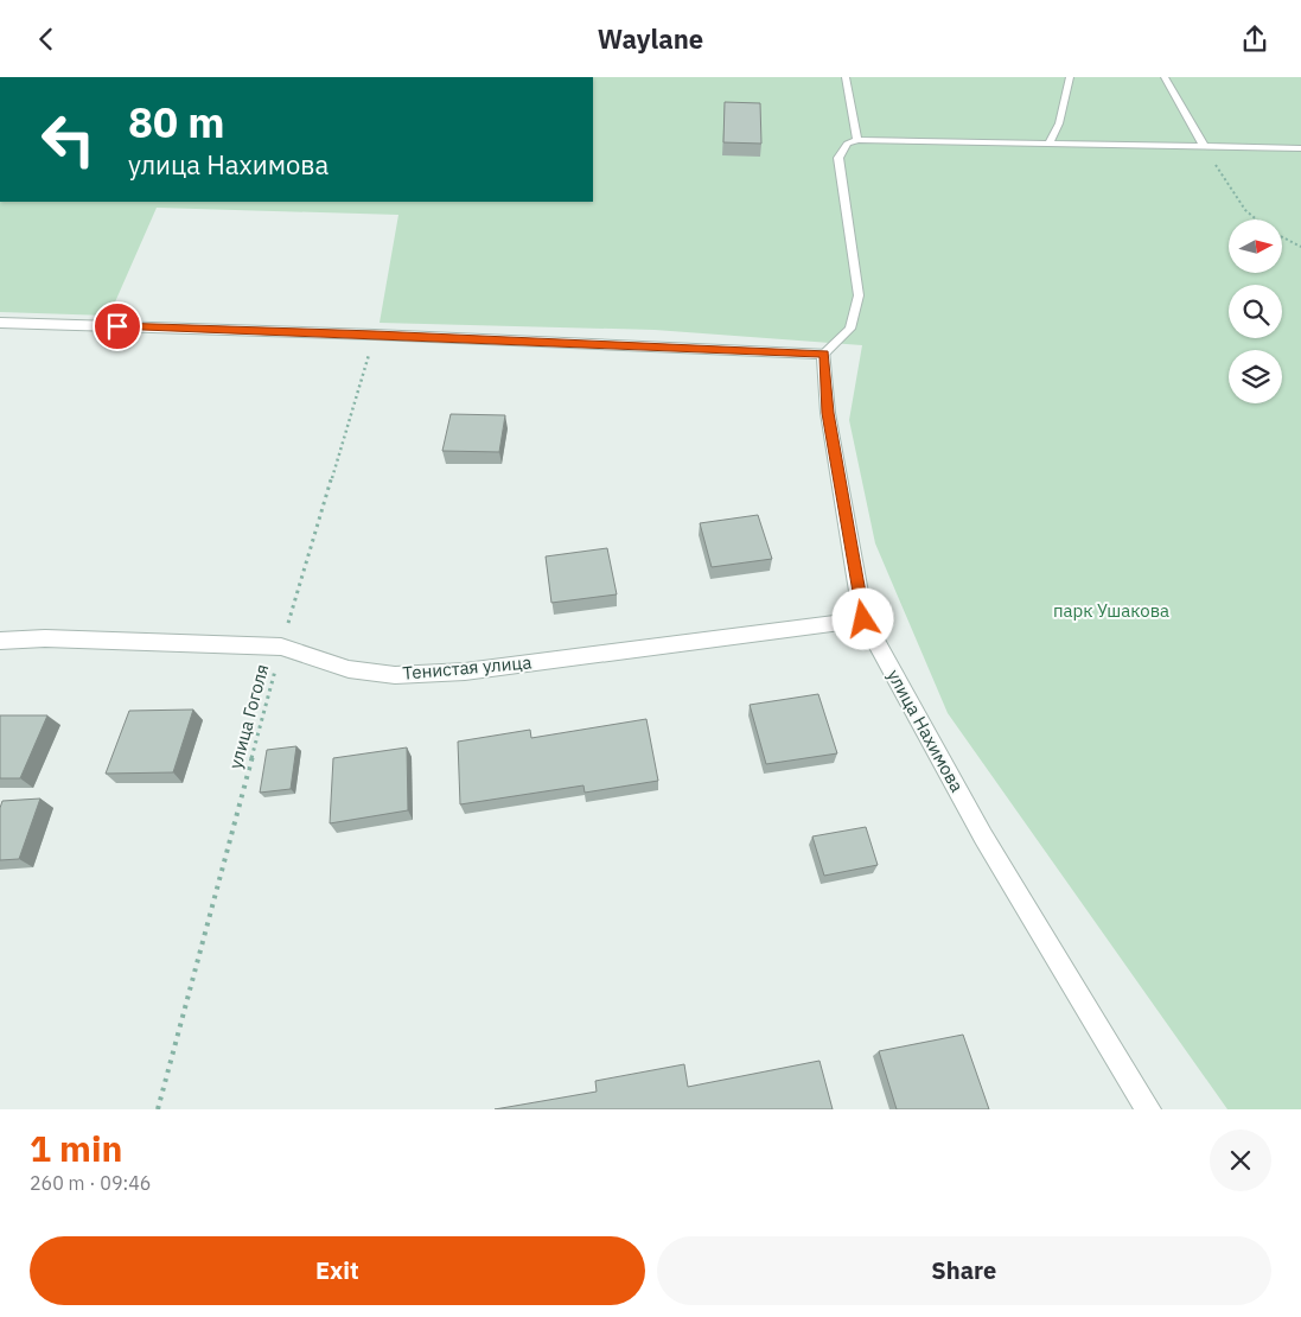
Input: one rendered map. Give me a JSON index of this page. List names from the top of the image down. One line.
{"streets":{"street":["Тенистая улица","улица Нахимова"],"path":["улица Гоголя"]},"crossings":[["Тенистая улица","улица Гоголя"],["Тенистая улица","улица Нахимова"]],"parks":["парк Ушакова"],"north":"right","page":{"header":"Waylane","turn":["80 m","улица Нахимова"],"heading":["1 min","260 m · 09:46"],"buttons":["Exit","Share"]}}
